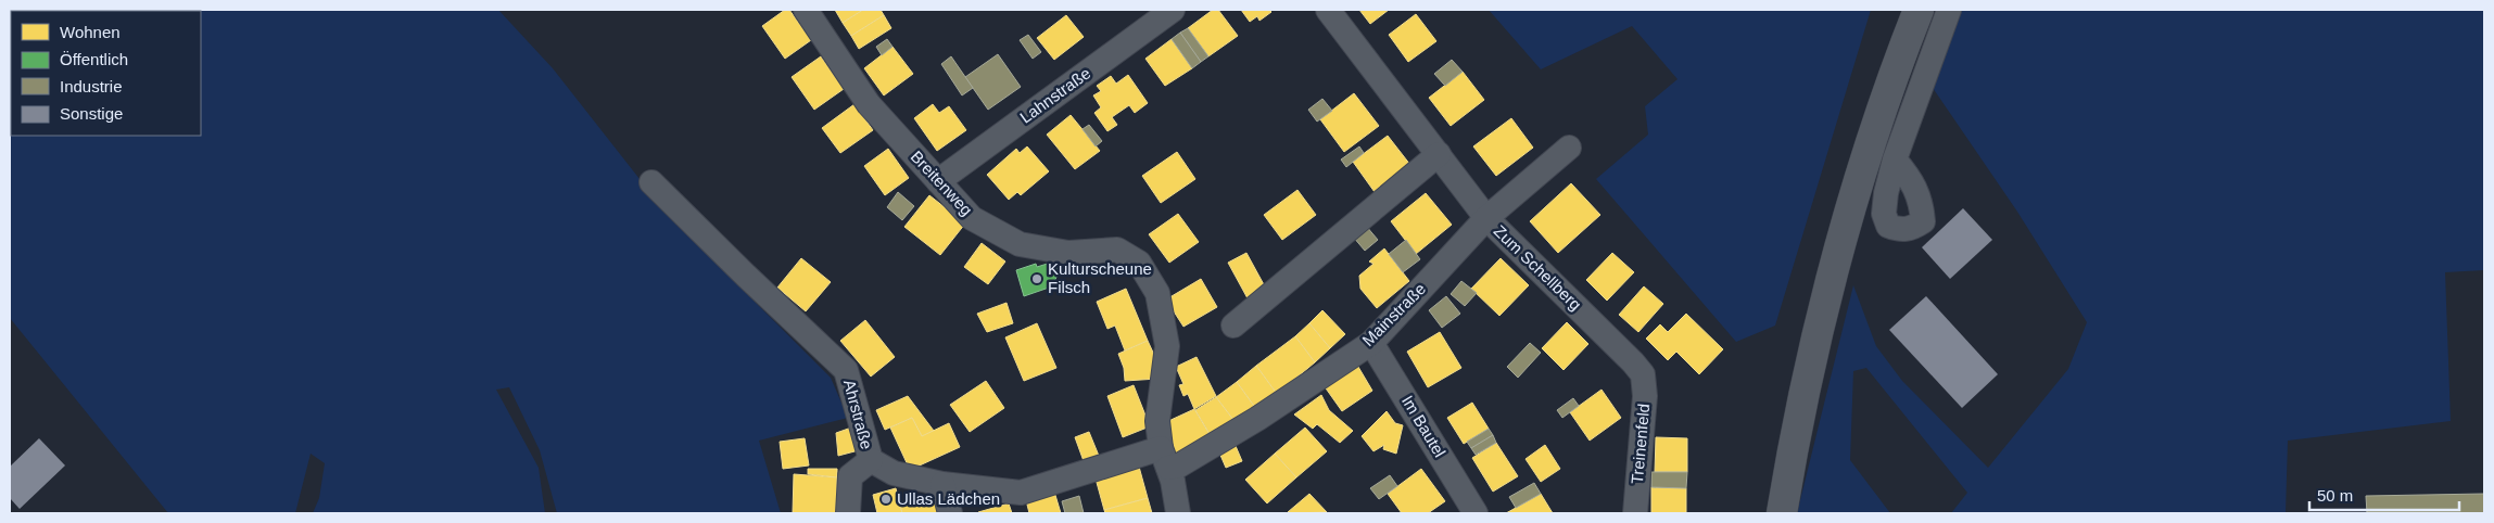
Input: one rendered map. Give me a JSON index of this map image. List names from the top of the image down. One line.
{"streets":{"street":["Lahnstraße","Breitenweg","Zum Schellberg","Mainstraße","Ahrstraße","Im Bautel","Treinenfeld"]},"crossings":[["Lahnstraße","Breitenweg"],["Breitenweg","Mainstraße"],["Breitenweg","Ahrstraße"],["Zum Schellberg","Mainstraße"],["Zum Schellberg","Treinenfeld"],["Mainstraße","Ahrstraße"],["Mainstraße","Im Bautel"]],"places":["Kulturscheune Filsch","Ullas Lädchen"],"legend":["Wohnen","Öffentlich","Industrie","Sonstige"],"scale_bar":"50 m"}
